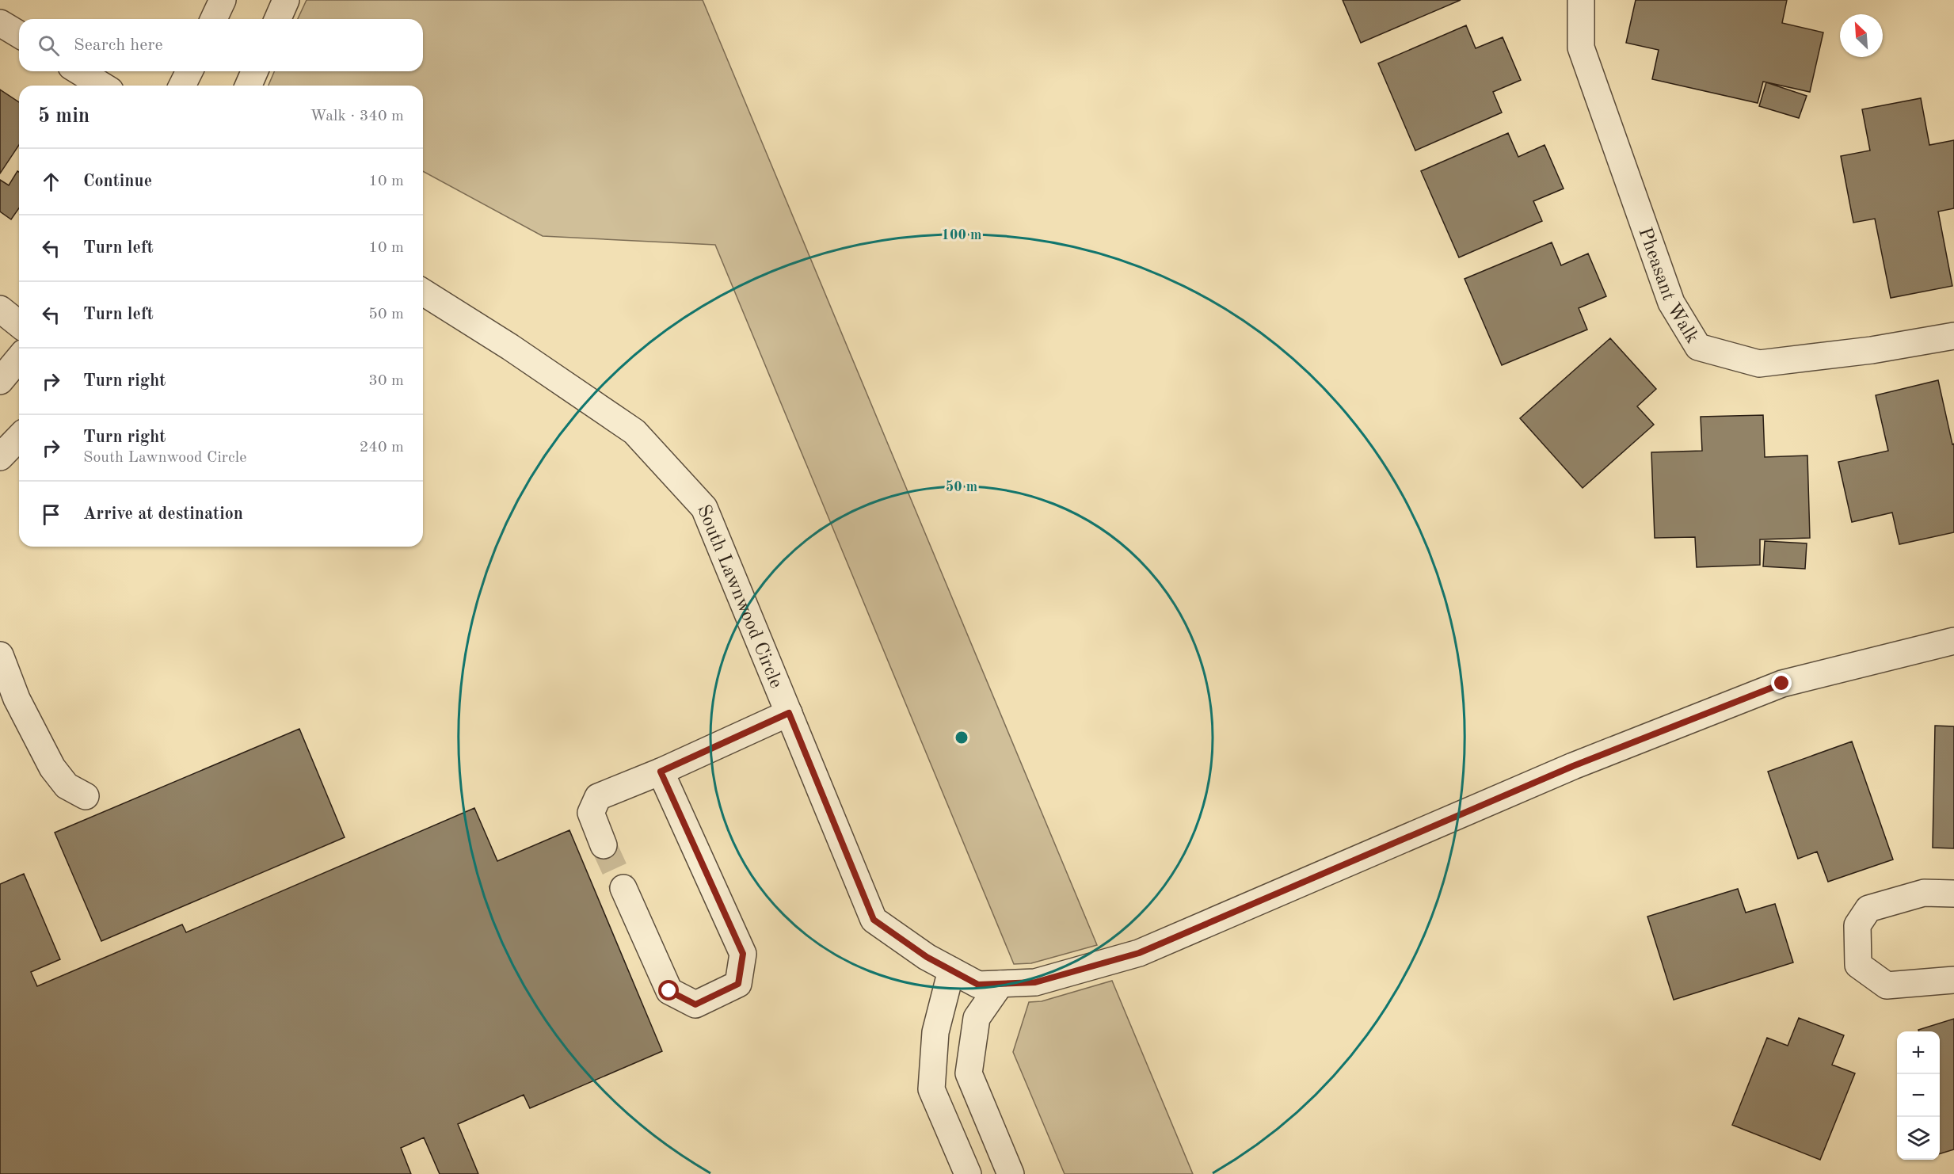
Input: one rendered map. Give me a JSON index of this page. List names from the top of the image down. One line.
{"streets":{"street":["Pheasant Walk","South Lawnwood Circle"]},"north":"top left","page":{"search":"Search here","heading":["5 min","Walk · 340 m"],"list":[["Continue","10 m"],["Turn left","10 m"],["Turn left","50 m"],["Turn right","30 m"],["Turn right","South Lawnwood Circle","240 m"],"Arrive at destination"],"map_buttons":["+","−"]},"rings":["100 m","50 m"]}
